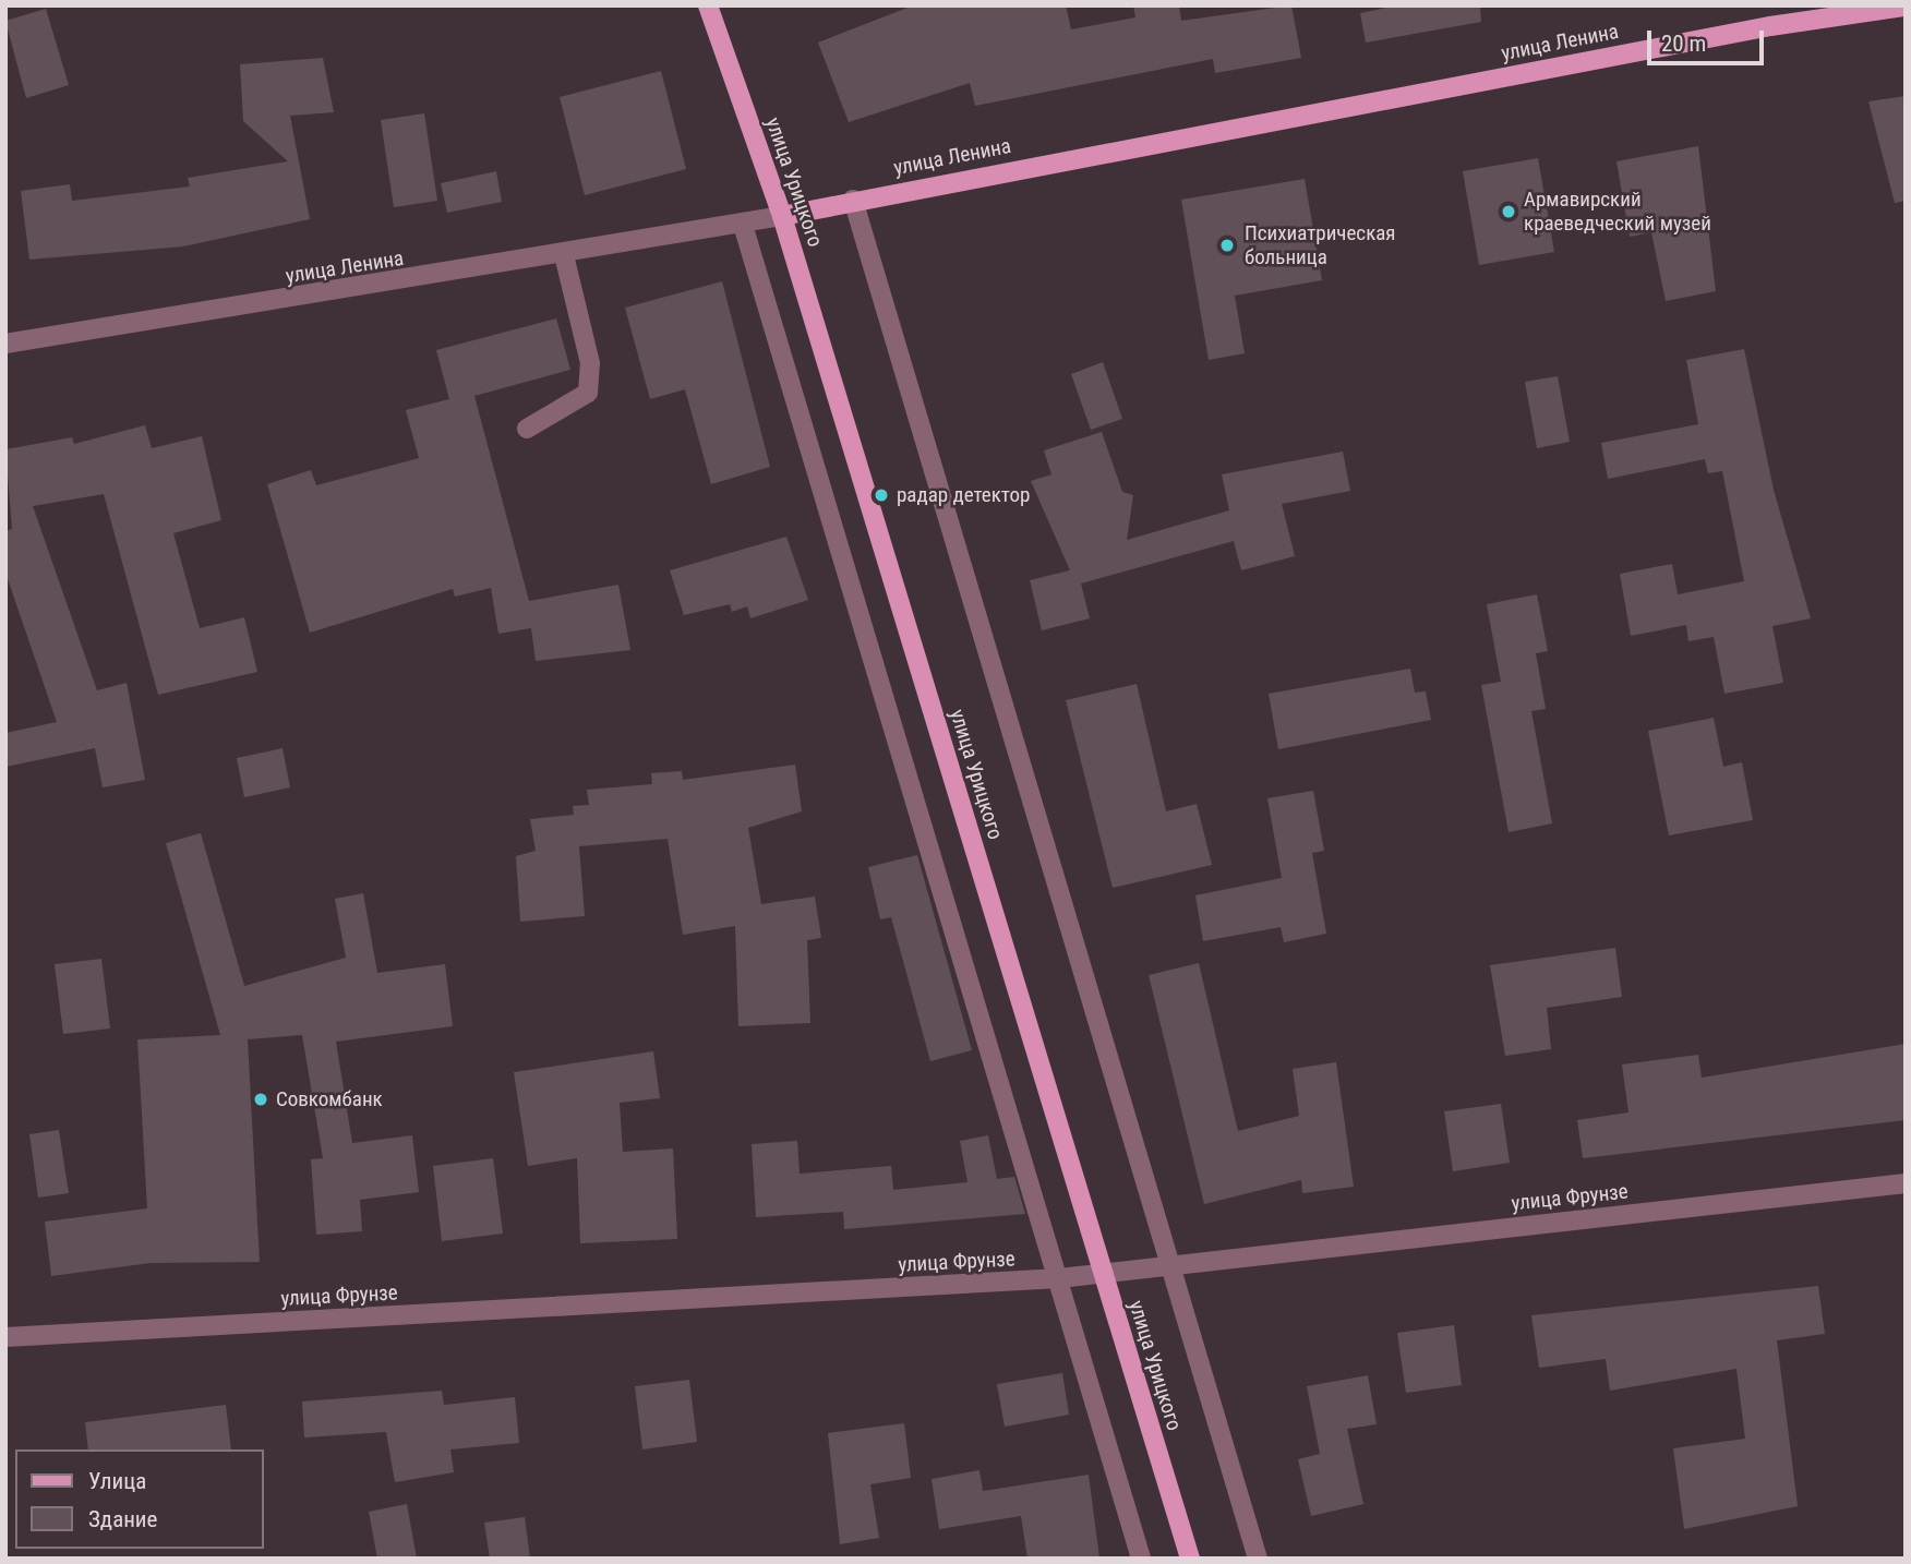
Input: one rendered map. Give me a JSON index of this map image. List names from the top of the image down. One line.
{"streets":{"main road":["улица Ленина","улица Урицкого"],"street":["улица Фрунзе"]},"crossings":[["улица Ленина","улица Урицкого"],["улица Урицкого","улица Фрунзе"]],"places":["Армавирский краеведческий музей","Психиатрическая больница","радар детектор","Совкомбанк"],"legend":["Улица","Здание"],"scale_bar":"20 m"}
